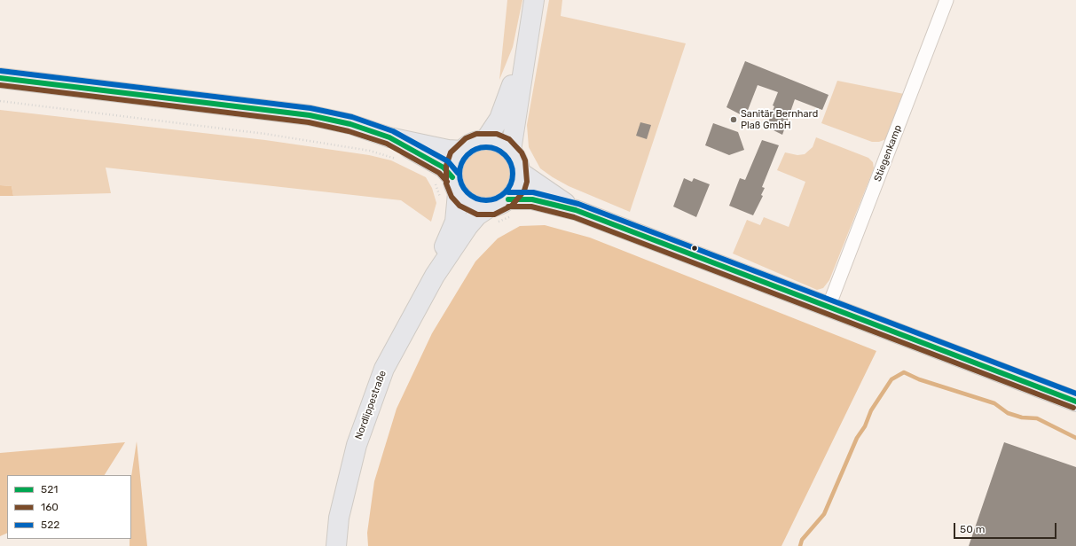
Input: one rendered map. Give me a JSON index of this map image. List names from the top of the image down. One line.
{"streets":{"main road":["Nordlippestraße"],"street":["Stiegenkamp"]},"places":["Sanitär Bernhard Plaß GmbH"],"lines":["transit line 522","transit line 521","transit line 160"],"legend":["521","160","522"],"scale_bar":"50 m"}
